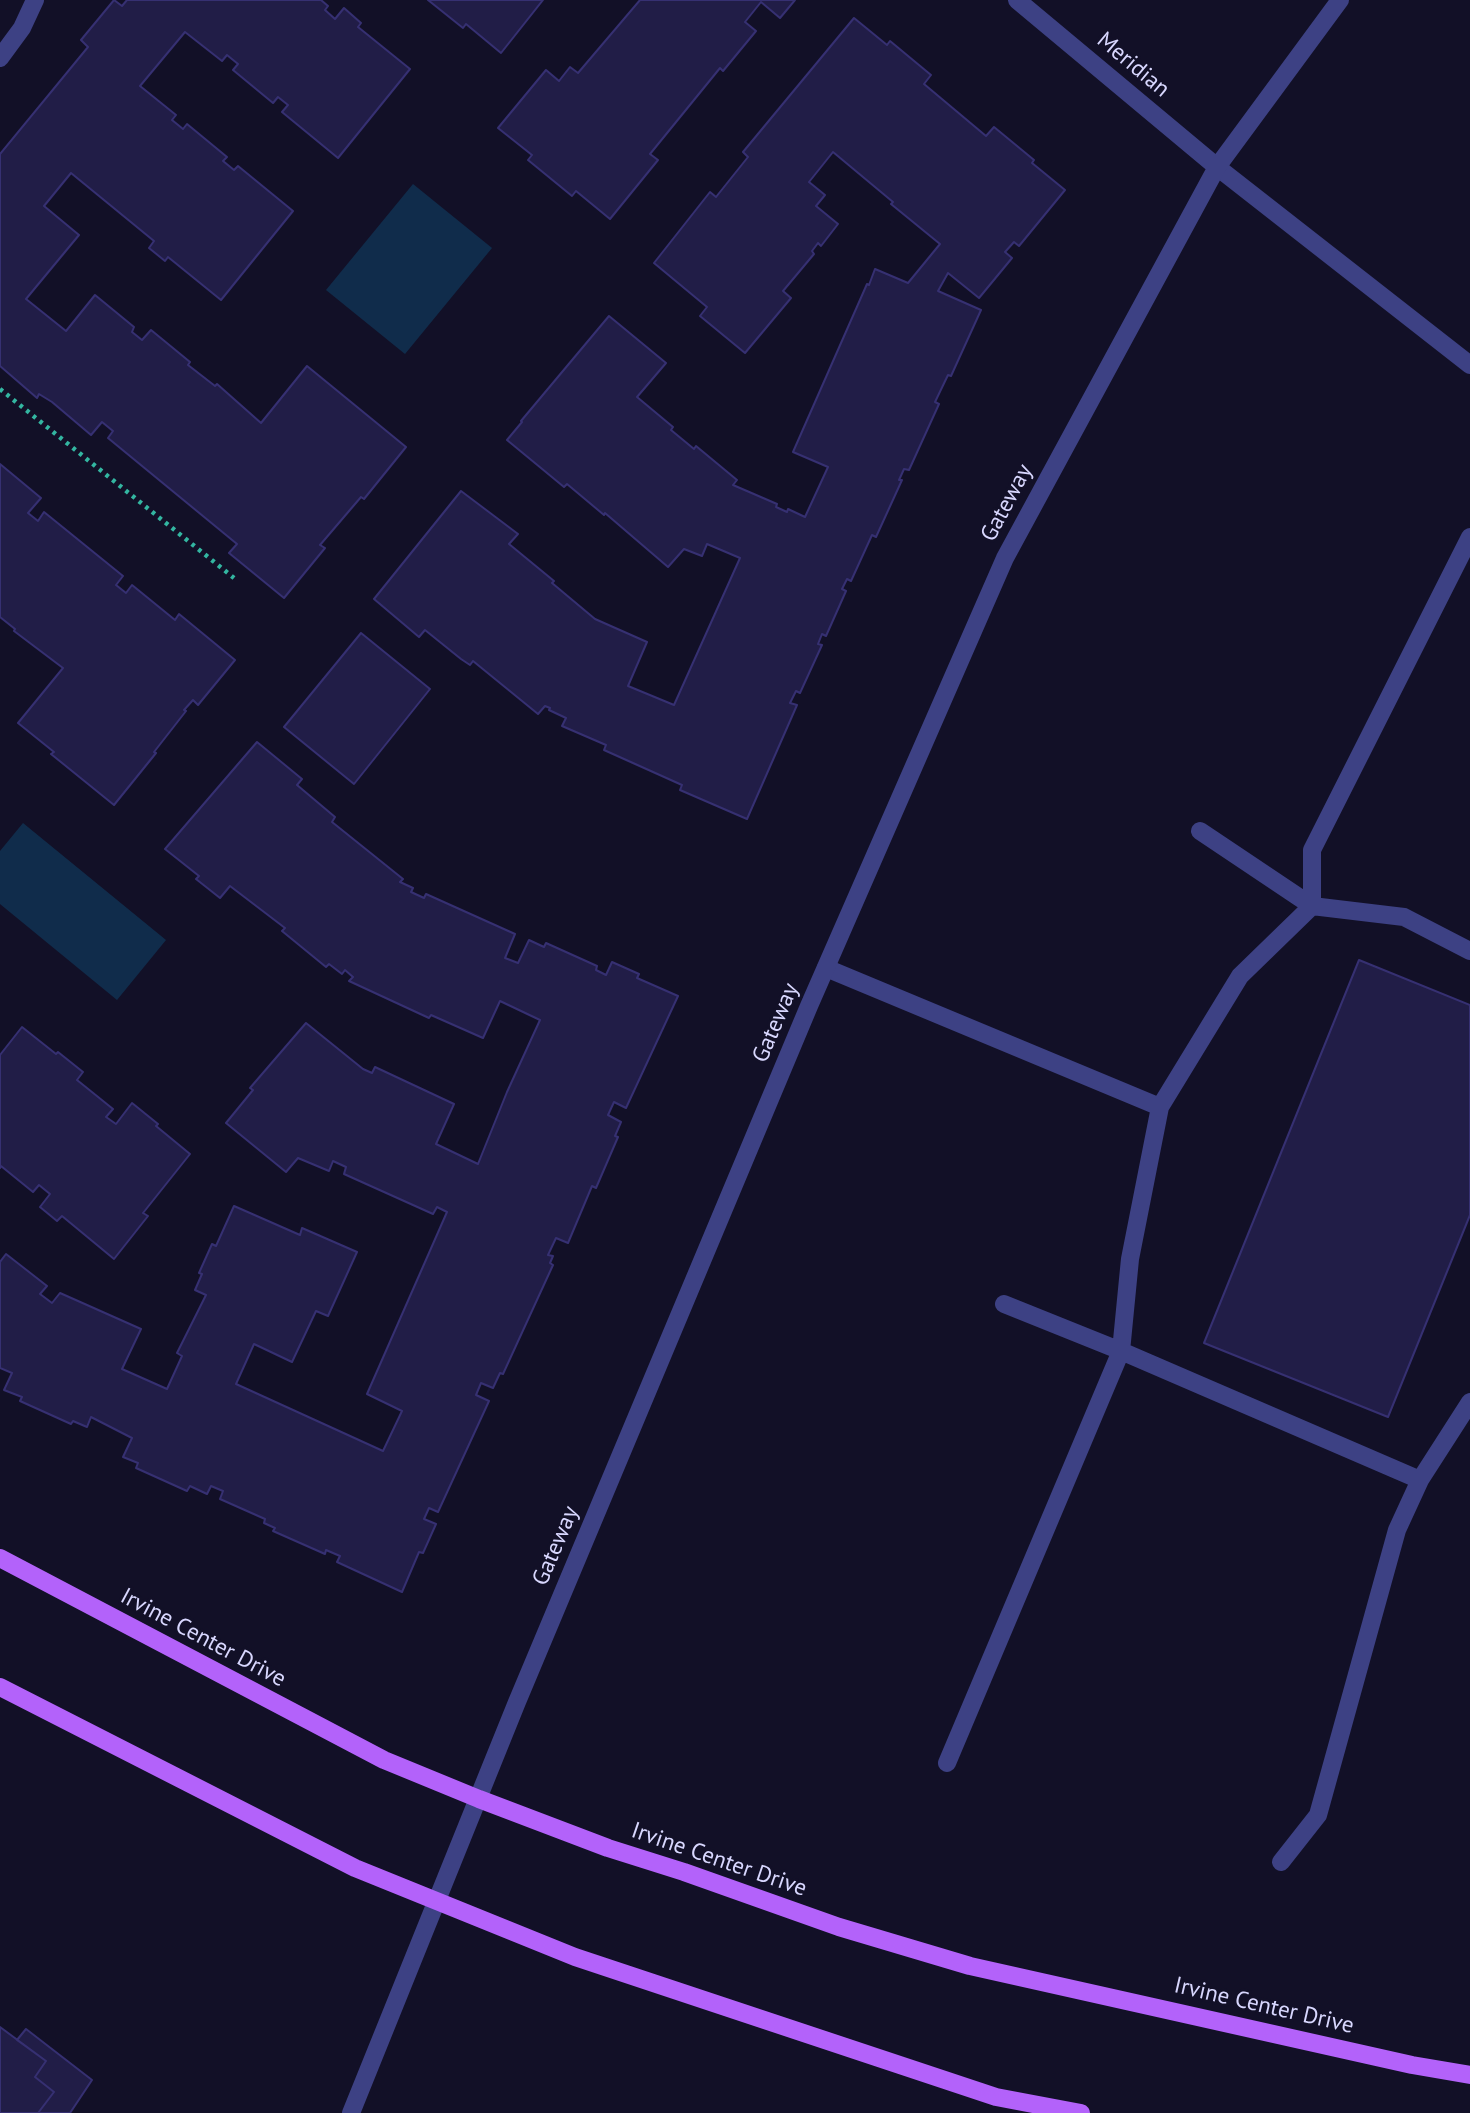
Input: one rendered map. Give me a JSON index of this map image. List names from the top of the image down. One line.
{"streets":{"main road":["Irvine Center Drive"],"street":["Meridian","Gateway"]},"crossings":[["Meridian","Gateway"],["Gateway","Irvine Center Drive"]]}
